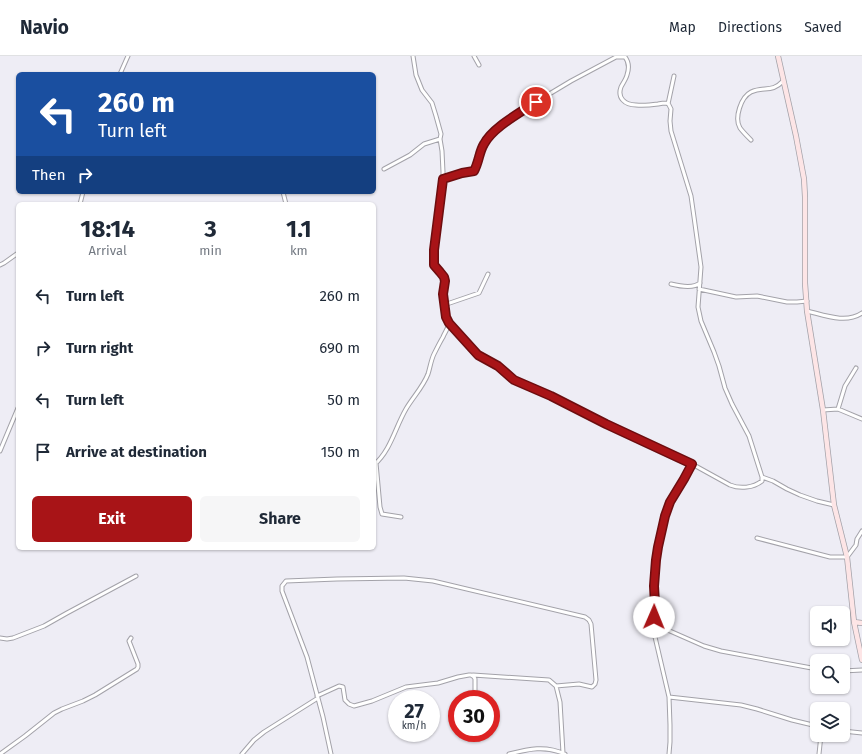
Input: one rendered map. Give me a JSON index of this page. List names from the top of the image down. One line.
{"page":{"header":"Navio","nav":["Map","Directions","Saved"],"turn":["260 m","Turn left"],"then":"Then","eta":["18:14","Arrival","3","min","1.1","km"],"list":[{"name":"Turn left","value":"260 m"},{"name":"Turn right","value":"690 m"},{"name":"Turn left","value":"50 m"},{"name":"Arrive at destination","value":"150 m"}],"buttons":["Exit","Share"],"speed":"27 km/h","limit":"30"}}
